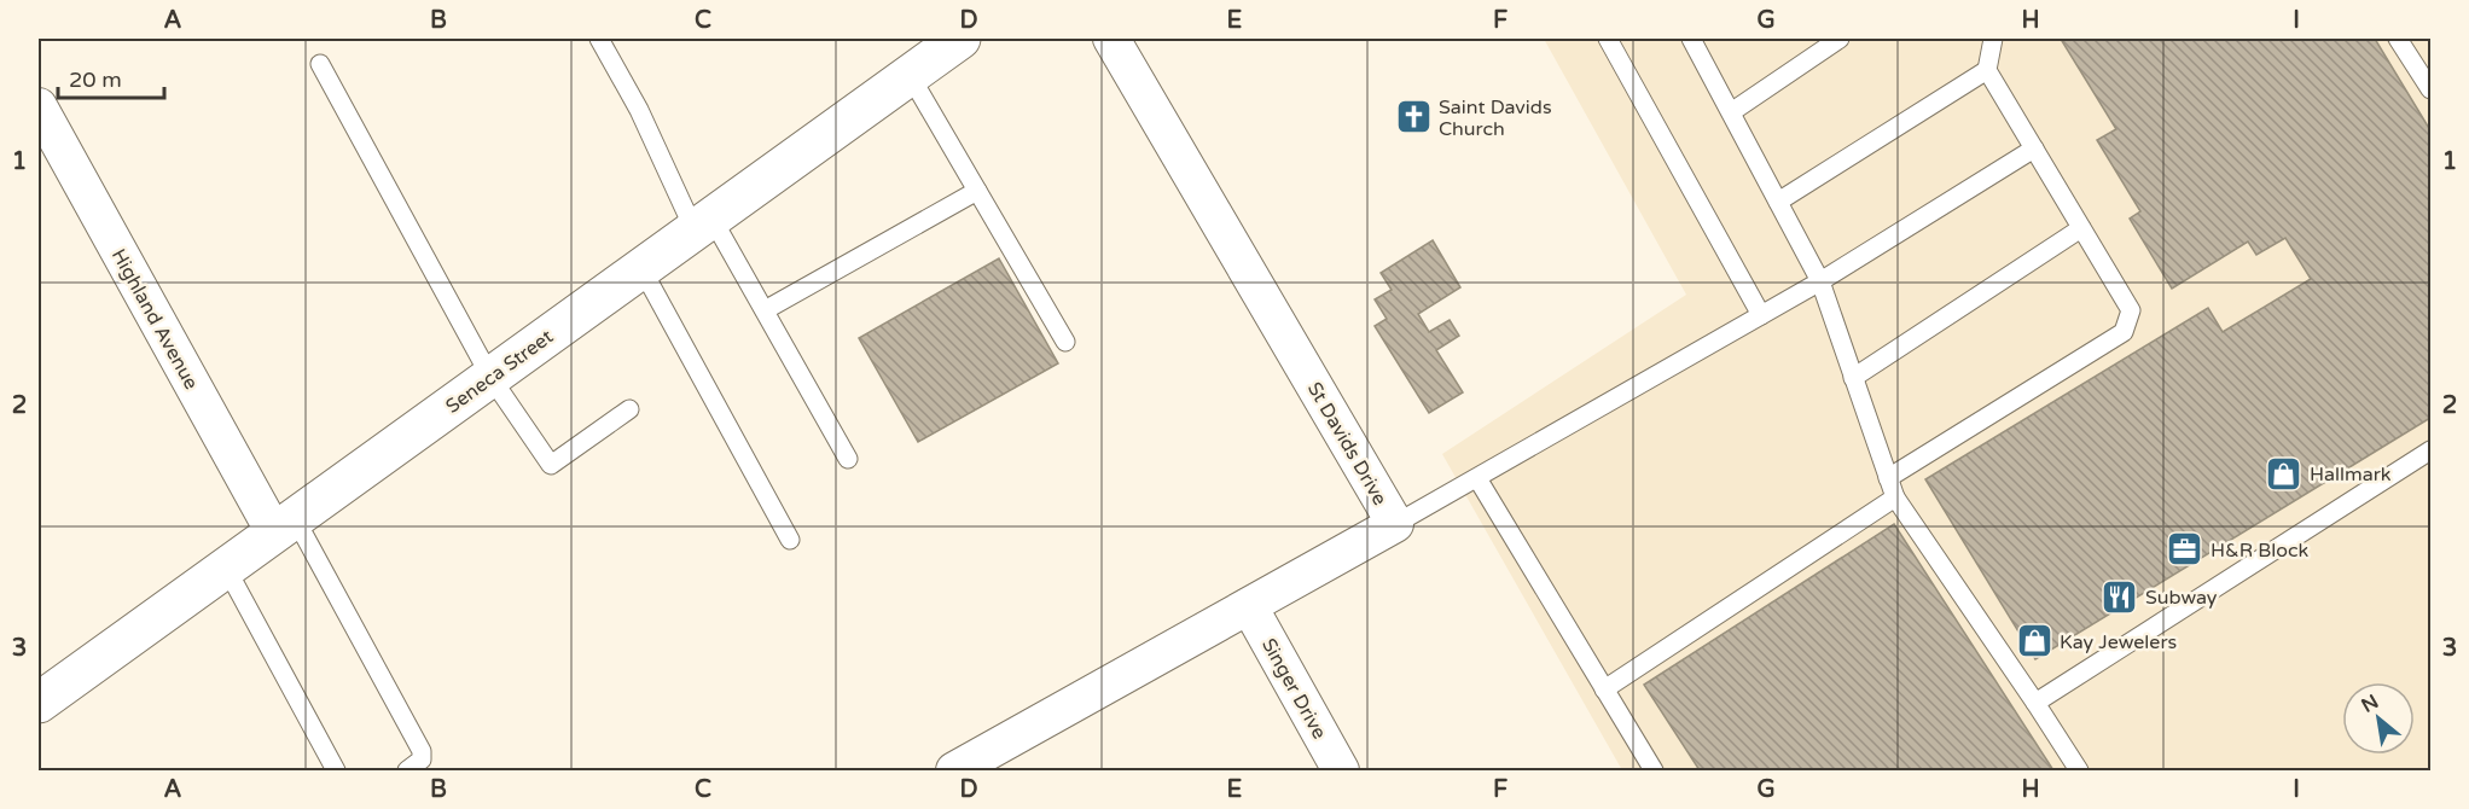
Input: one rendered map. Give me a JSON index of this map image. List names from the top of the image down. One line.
{"streets":{"street":["Highland Avenue","Seneca Street","St Davids Drive","Singer Drive"]},"crossings":[["Highland Avenue","Seneca Street"],["St Davids Drive","Singer Drive"]],"places":{"church":["Saint Davids Church"],"shop":["Hallmark","Kay Jewelers"],"office":["H&R Block"],"restaurant":["Subway"]},"scale_bar":"20 m","north":"top left","grid":{"columns":["A","B","C","D","E","F","G","H","I"],"rows":["1","2","3"]}}
